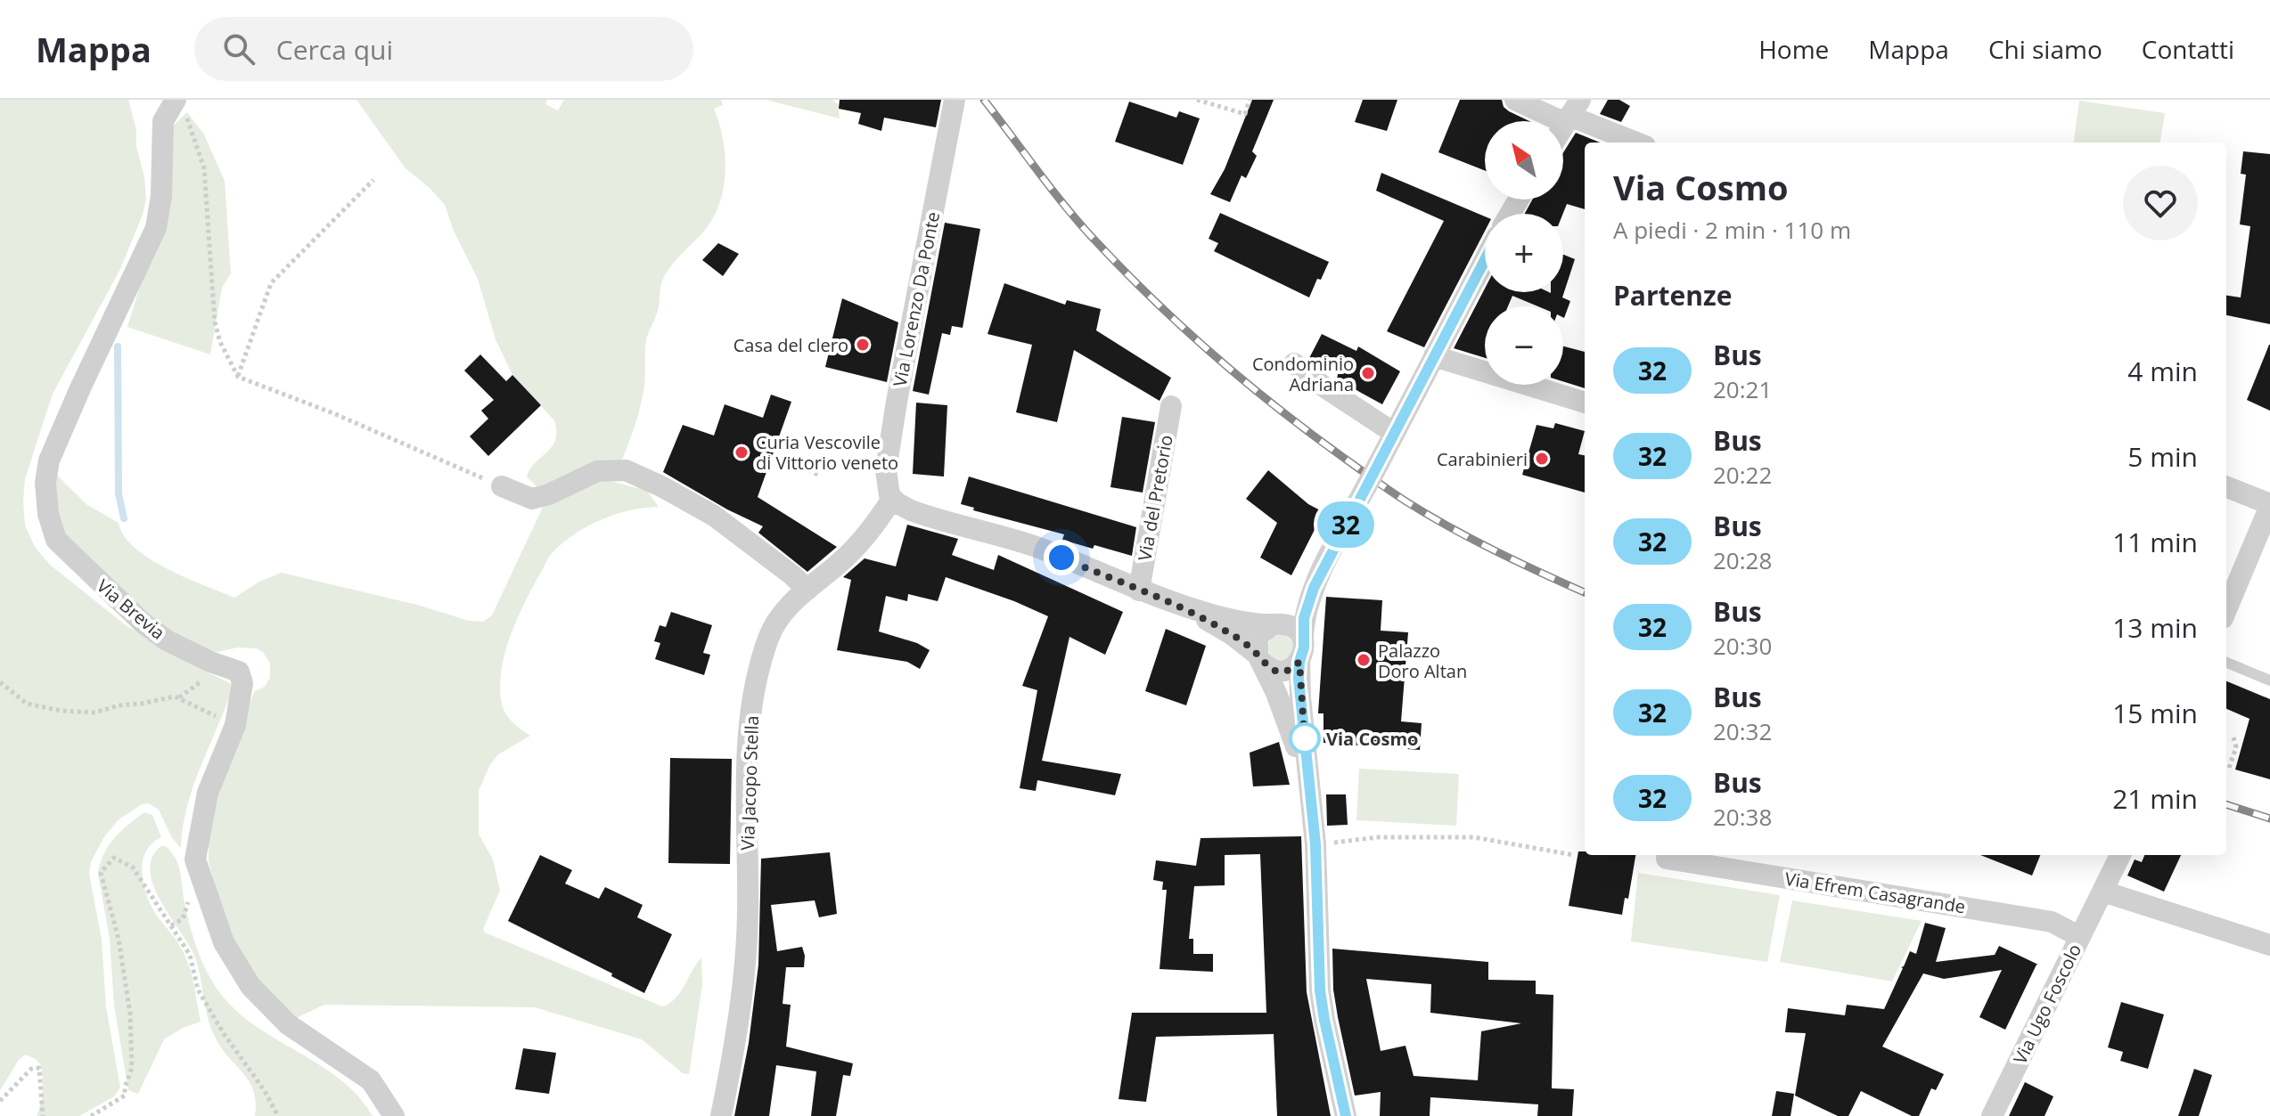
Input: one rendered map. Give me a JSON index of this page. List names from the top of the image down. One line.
{"streets":{"street":["Via Lorenzo Da Ponte","Via del Pretorio","Via Brevia","Via Jacopo Stella","Via Efrem Casagrande","Via Ugo Foscolo"]},"crossings":[["Via Lorenzo Da Ponte","Via Jacopo Stella"],["Via Efrem Casagrande","Via Ugo Foscolo"]],"places":["Casa del clero","Condominio Adriana","Curia Vescovile di Vittorio veneto","Carabinieri","Palazzo Doro Altan","Via Cosmo"],"lines":["bus line 32"],"north":"top left","page":{"header":"Mappa","search":"Cerca qui","nav":["Home","Mappa","Chi siamo","Contatti"],"on_map":"32","map_buttons":["+","−"],"heading":[["Via Cosmo","A piedi · 2 min · 110 m"],"Partenze"],"list":[{"mark":"32","name":"Bus","note":"20:21","value":"4 min"},{"mark":"32","name":"Bus","note":"20:22","value":"5 min"},{"mark":"32","name":"Bus","note":"20:28","value":"11 min"},{"mark":"32","name":"Bus","note":"20:30","value":"13 min"},{"mark":"32","name":"Bus","note":"20:32","value":"15 min"},{"mark":"32","name":"Bus","note":"20:38","value":"21 min"}]}}
